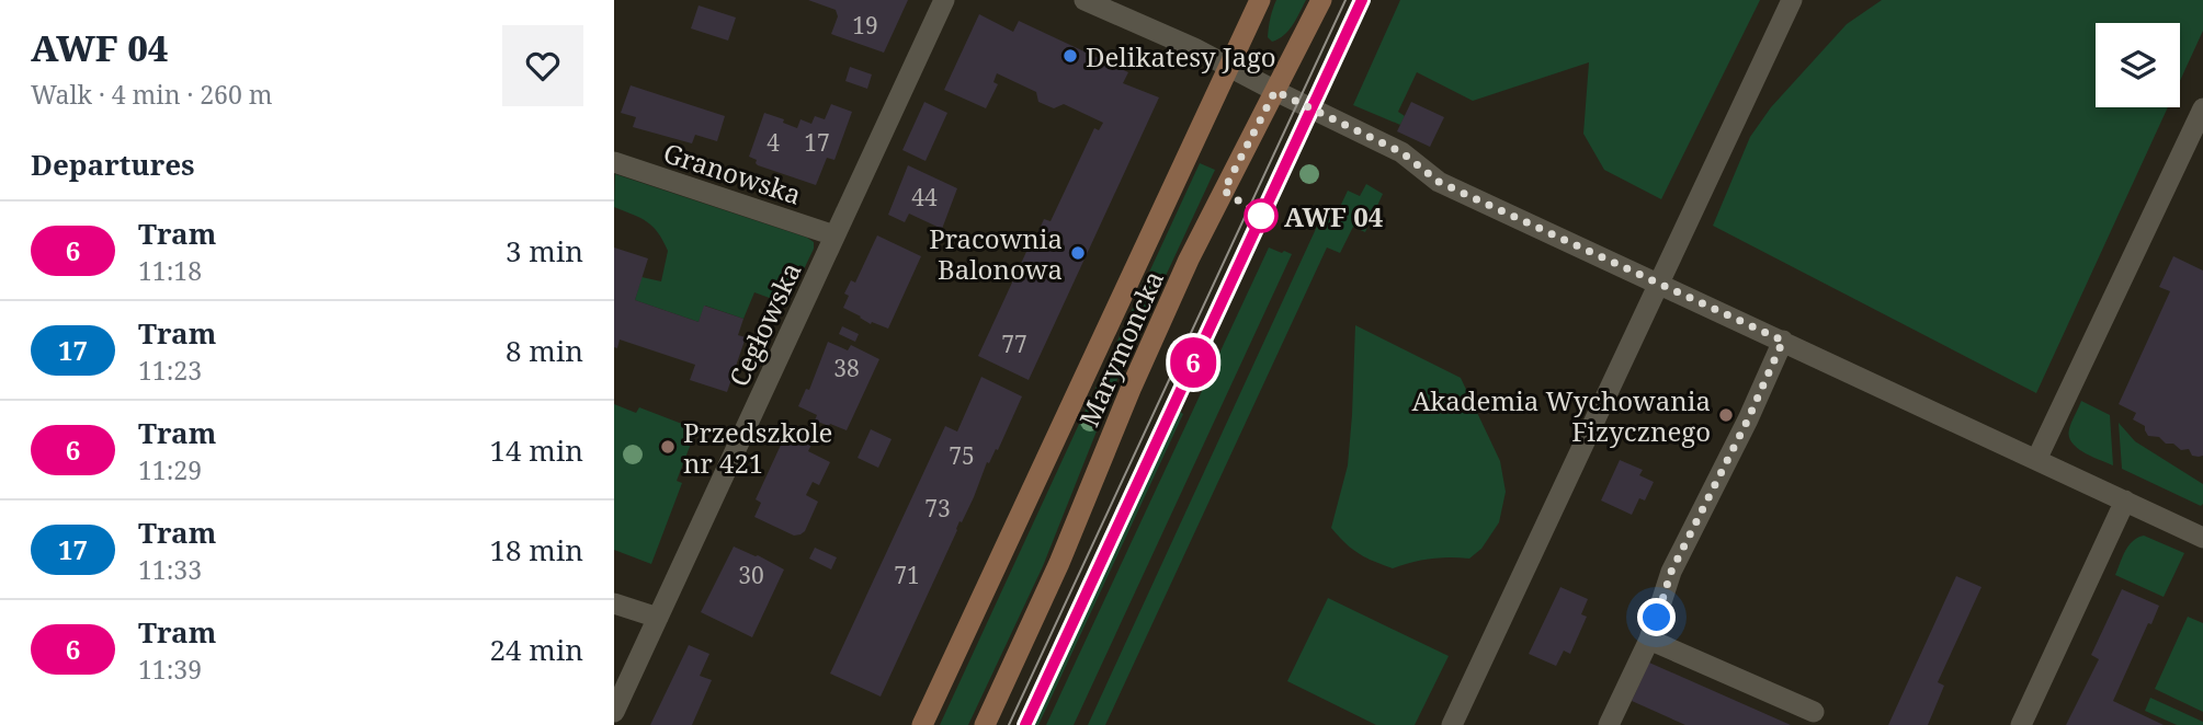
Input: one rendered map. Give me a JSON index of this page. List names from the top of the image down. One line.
{"streets":{"main road":["Marymoncka"],"street":["Granowska","Cegłowska"]},"crossings":[["Granowska","Cegłowska"]],"places":["Delikatesy Jago","AWF 04","Pracownia Balonowa","Akademia Wychowania Fizycznego","Przedszkole nr 421"],"lines":["tram line 6"],"house_numbers":["19","4","17","44","77","38","75","73","30","71"],"page":{"heading":[["AWF 04","Walk · 4 min · 260 m"],"Departures"],"on_map":"6","list":[{"mark":"6","name":"Tram","note":"11:18","value":"3 min"},{"mark":"17","name":"Tram","note":"11:23","value":"8 min"},{"mark":"6","name":"Tram","note":"11:29","value":"14 min"},{"mark":"17","name":"Tram","note":"11:33","value":"18 min"},{"mark":"6","name":"Tram","note":"11:39","value":"24 min"}]}}
